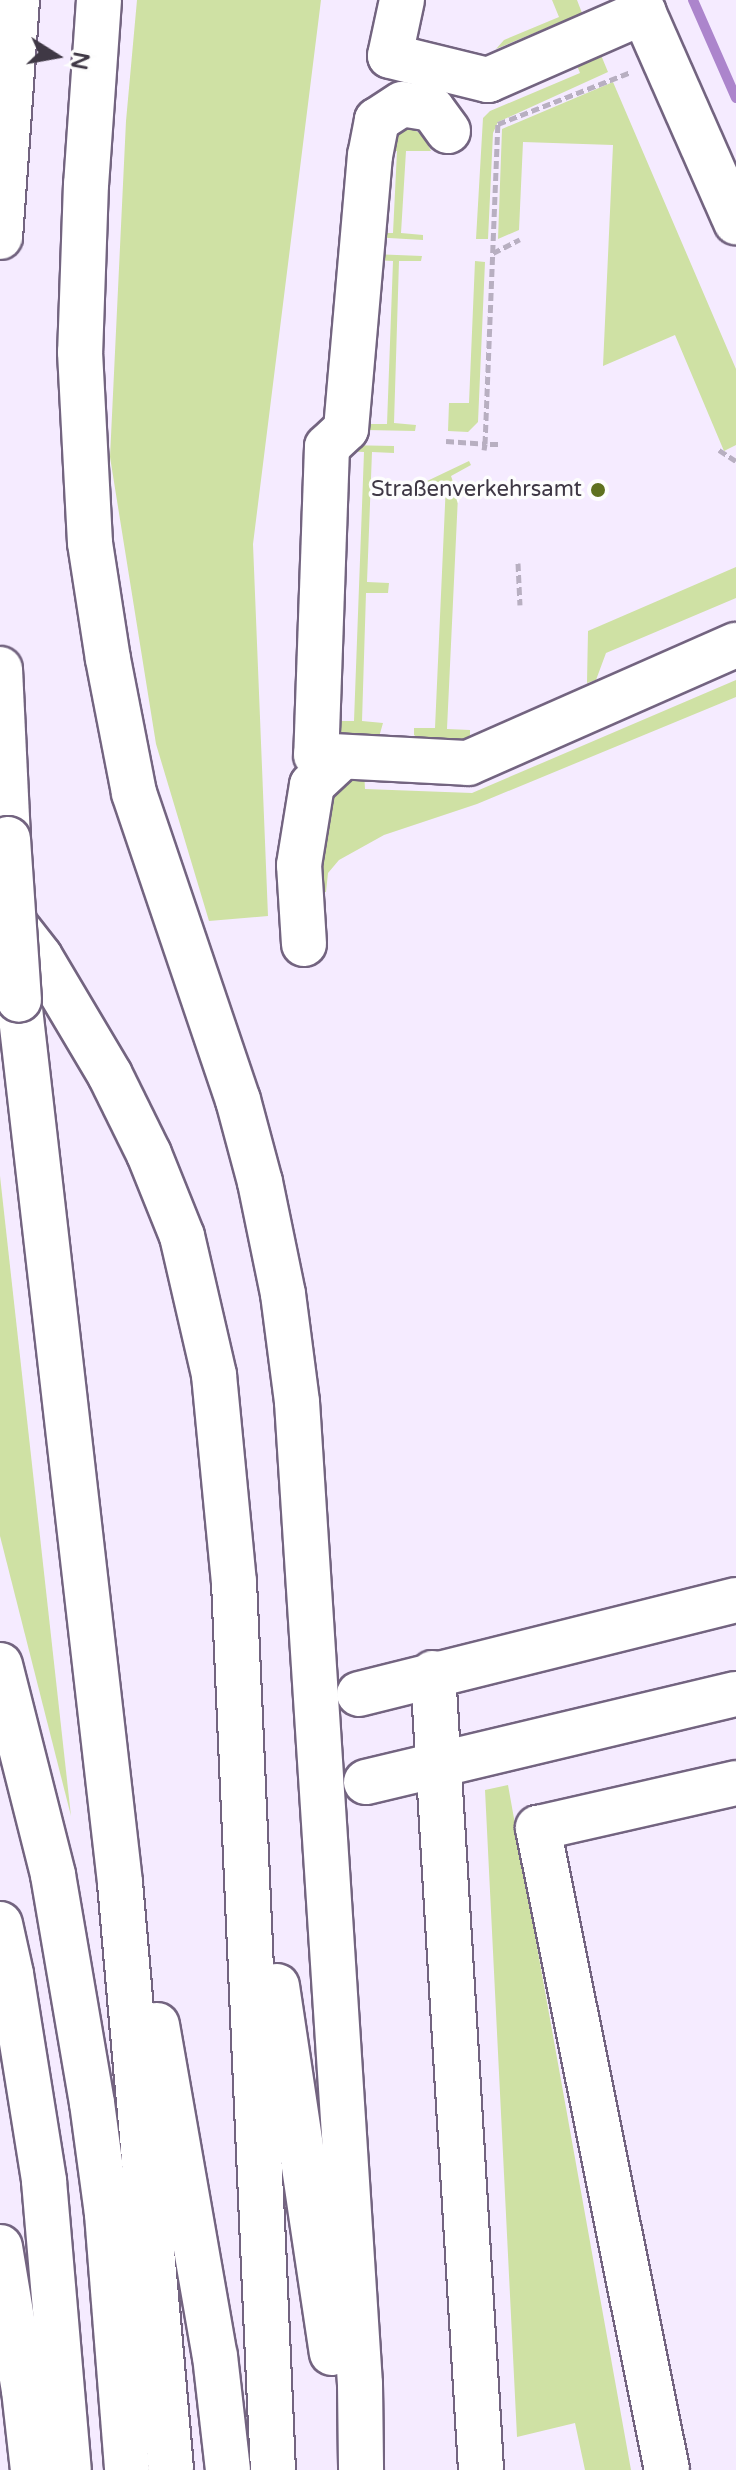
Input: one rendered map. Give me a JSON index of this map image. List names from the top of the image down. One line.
{"places":["Straßenverkehrsamt"],"north":"right"}
